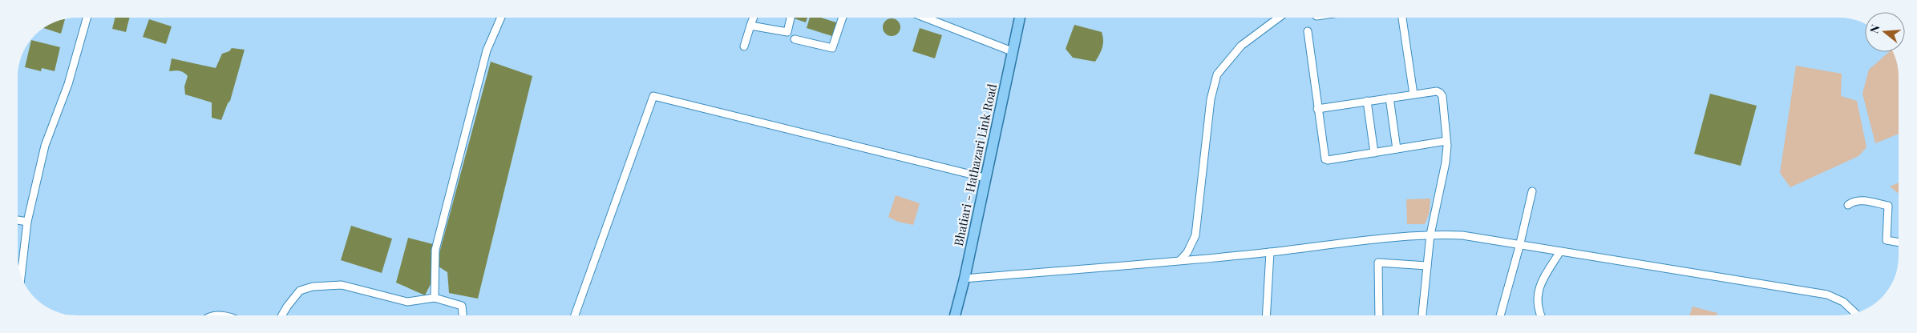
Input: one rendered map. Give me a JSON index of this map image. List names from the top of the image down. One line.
{"streets":{"main road":["Bhatiari - Hathazari Link Road"]},"north":"left"}
